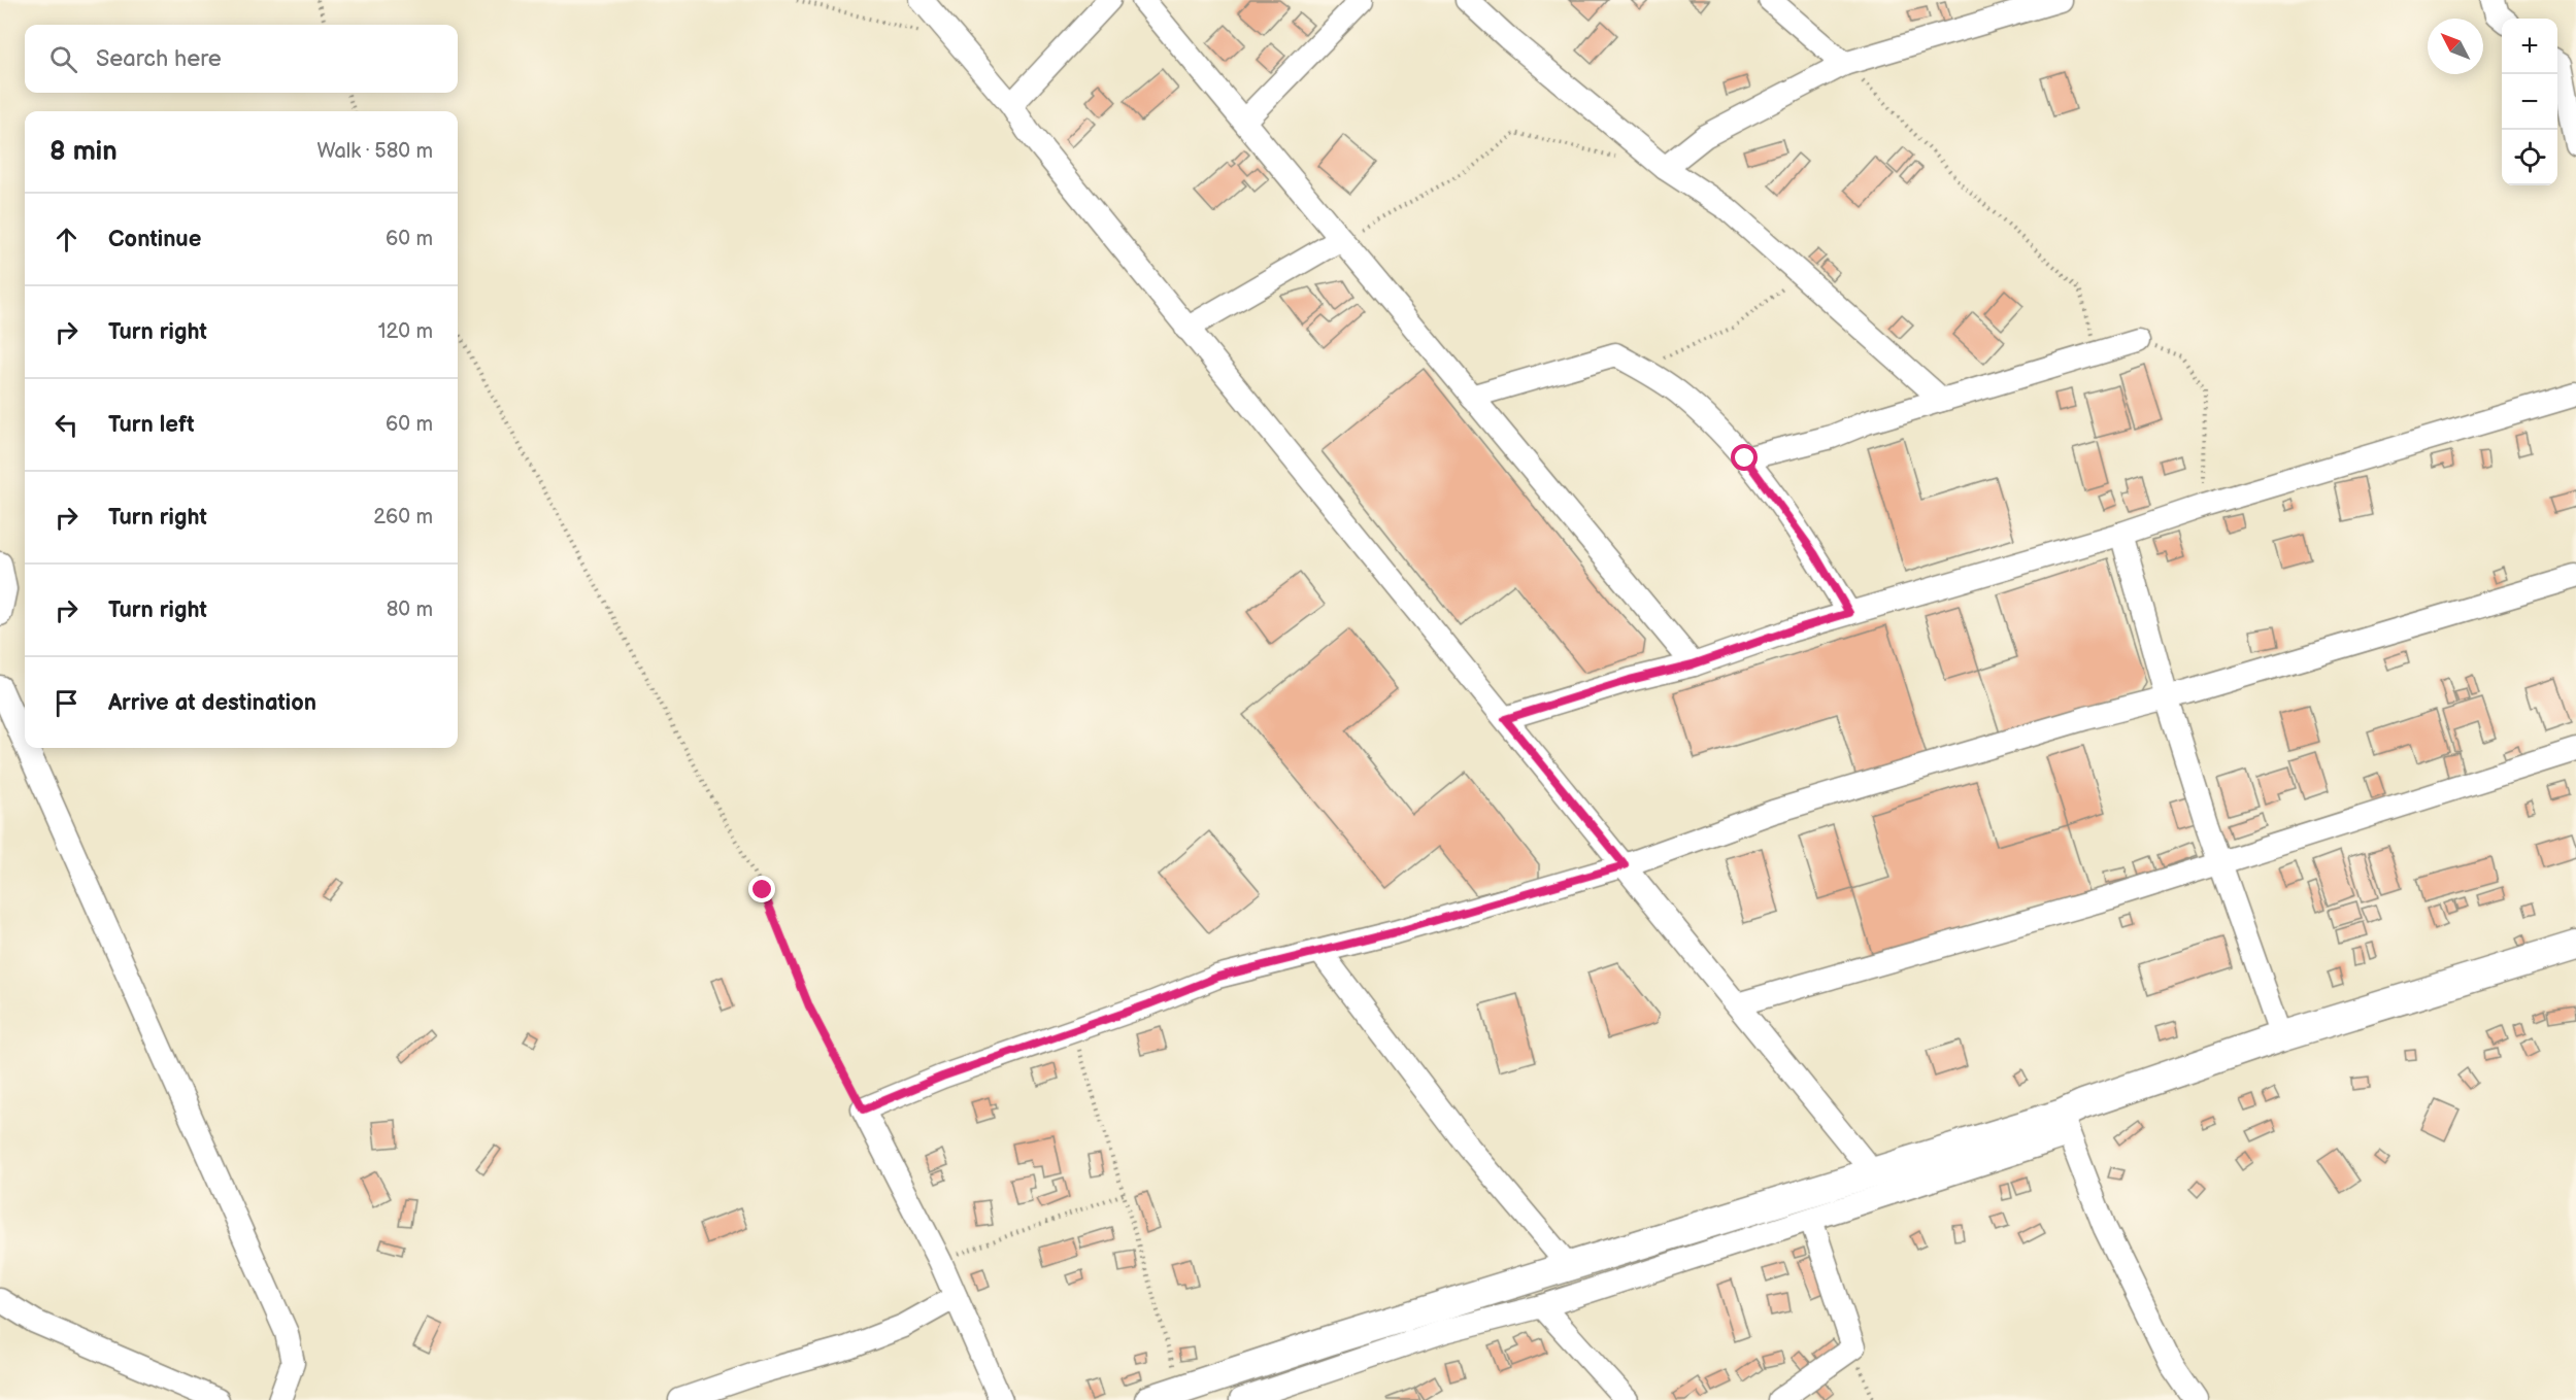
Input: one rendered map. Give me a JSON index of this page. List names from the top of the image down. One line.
{"north":"top left","page":{"map_buttons":["+","−"],"search":"Search here","heading":["8 min","Walk · 580 m"],"list":[["Continue","60 m"],["Turn right","120 m"],["Turn left","60 m"],["Turn right","260 m"],["Turn right","80 m"],"Arrive at destination"]}}
